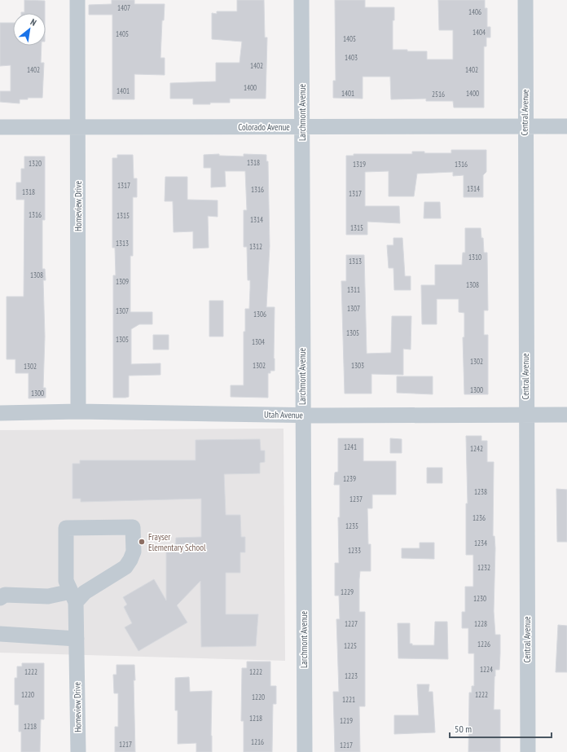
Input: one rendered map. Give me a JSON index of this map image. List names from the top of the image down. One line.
{"streets":{"street":["Larchmont Avenue","Central Avenue","Colorado Avenue","Homeview Drive","Utah Avenue"]},"crossings":[["Larchmont Avenue","Colorado Avenue"],["Larchmont Avenue","Utah Avenue"],["Central Avenue","Colorado Avenue"],["Central Avenue","Utah Avenue"],["Colorado Avenue","Homeview Drive"],["Homeview Drive","Utah Avenue"]],"places":["Frayser Elementary School"],"house_numbers":["1407","1406","1404","1405","1405","1403","1402","1402","1402","1400","1401","1401","1400","2516","1318","1320","1319","1316","1317","1314","1316","1318","1317","1316","1315","1314","1315","1313","1312","1310","1313","1308","1309","1308","1311","1307","1307","1306","1305","1305","1304","1302","1302","1303","1302","1300","1300","1241","1242","1239","1238","1237","1236","1235","1234","1233","1232","1229","1230","1227","1228","1226","1225","1224","1222","1222","1223","1220","1222","1220","1221","1218","1219","1218","1216","1217","1217"],"scale_bar":"50 m","north":"top right"}
